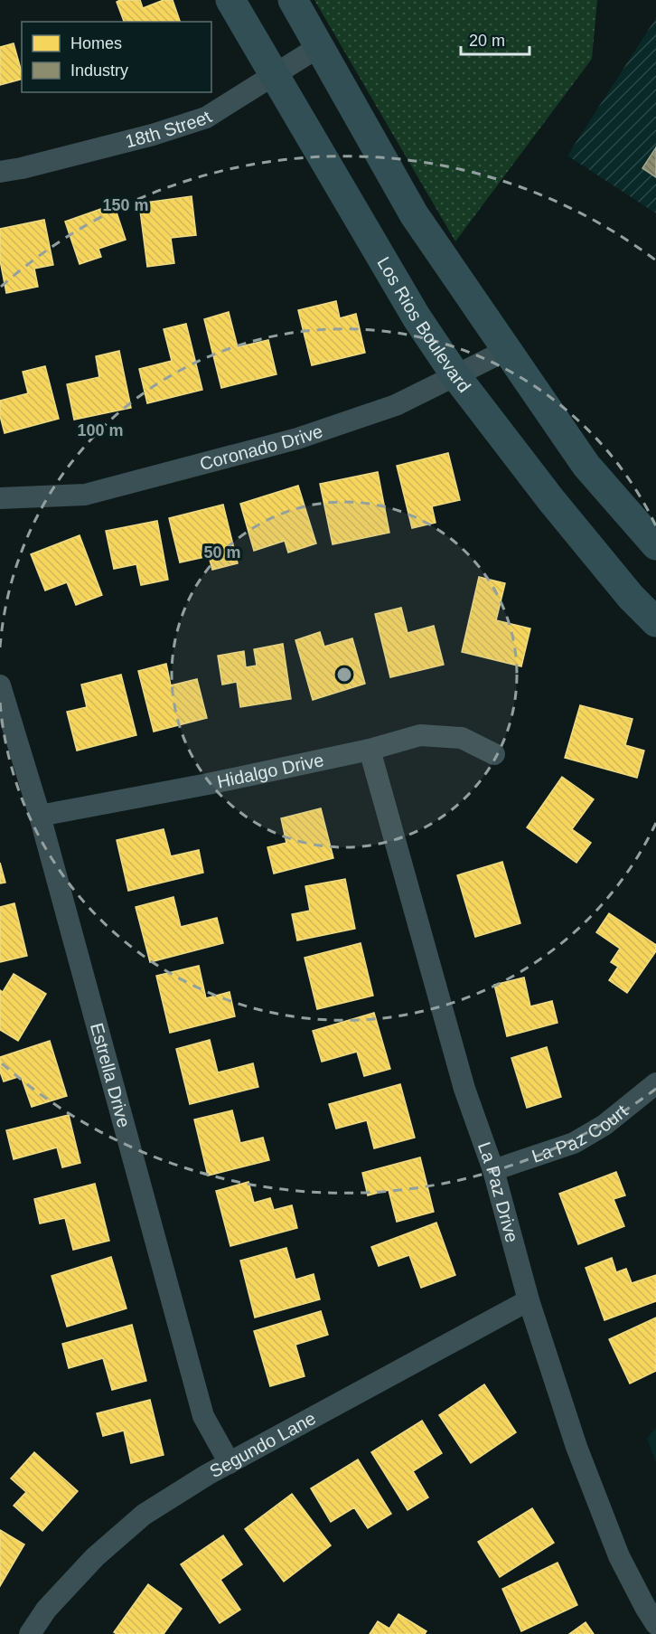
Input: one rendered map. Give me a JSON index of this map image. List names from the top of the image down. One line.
{"streets":{"main road":["Los Rios Boulevard"],"street":["18th Street","Coronado Drive","Hidalgo Drive","Estrella Drive","La Paz Court","La Paz Drive","Segundo Lane"]},"crossings":[["18th Street","Los Rios Boulevard"],["Los Rios Boulevard","Coronado Drive"],["Hidalgo Drive","Estrella Drive"],["Hidalgo Drive","La Paz Drive"],["Estrella Drive","Segundo Lane"],["La Paz Court","La Paz Drive"],["La Paz Drive","Segundo Lane"]],"legend":["Homes","Industry"],"scale_bar":"20 m","rings":["150 m","100 m","50 m"]}
